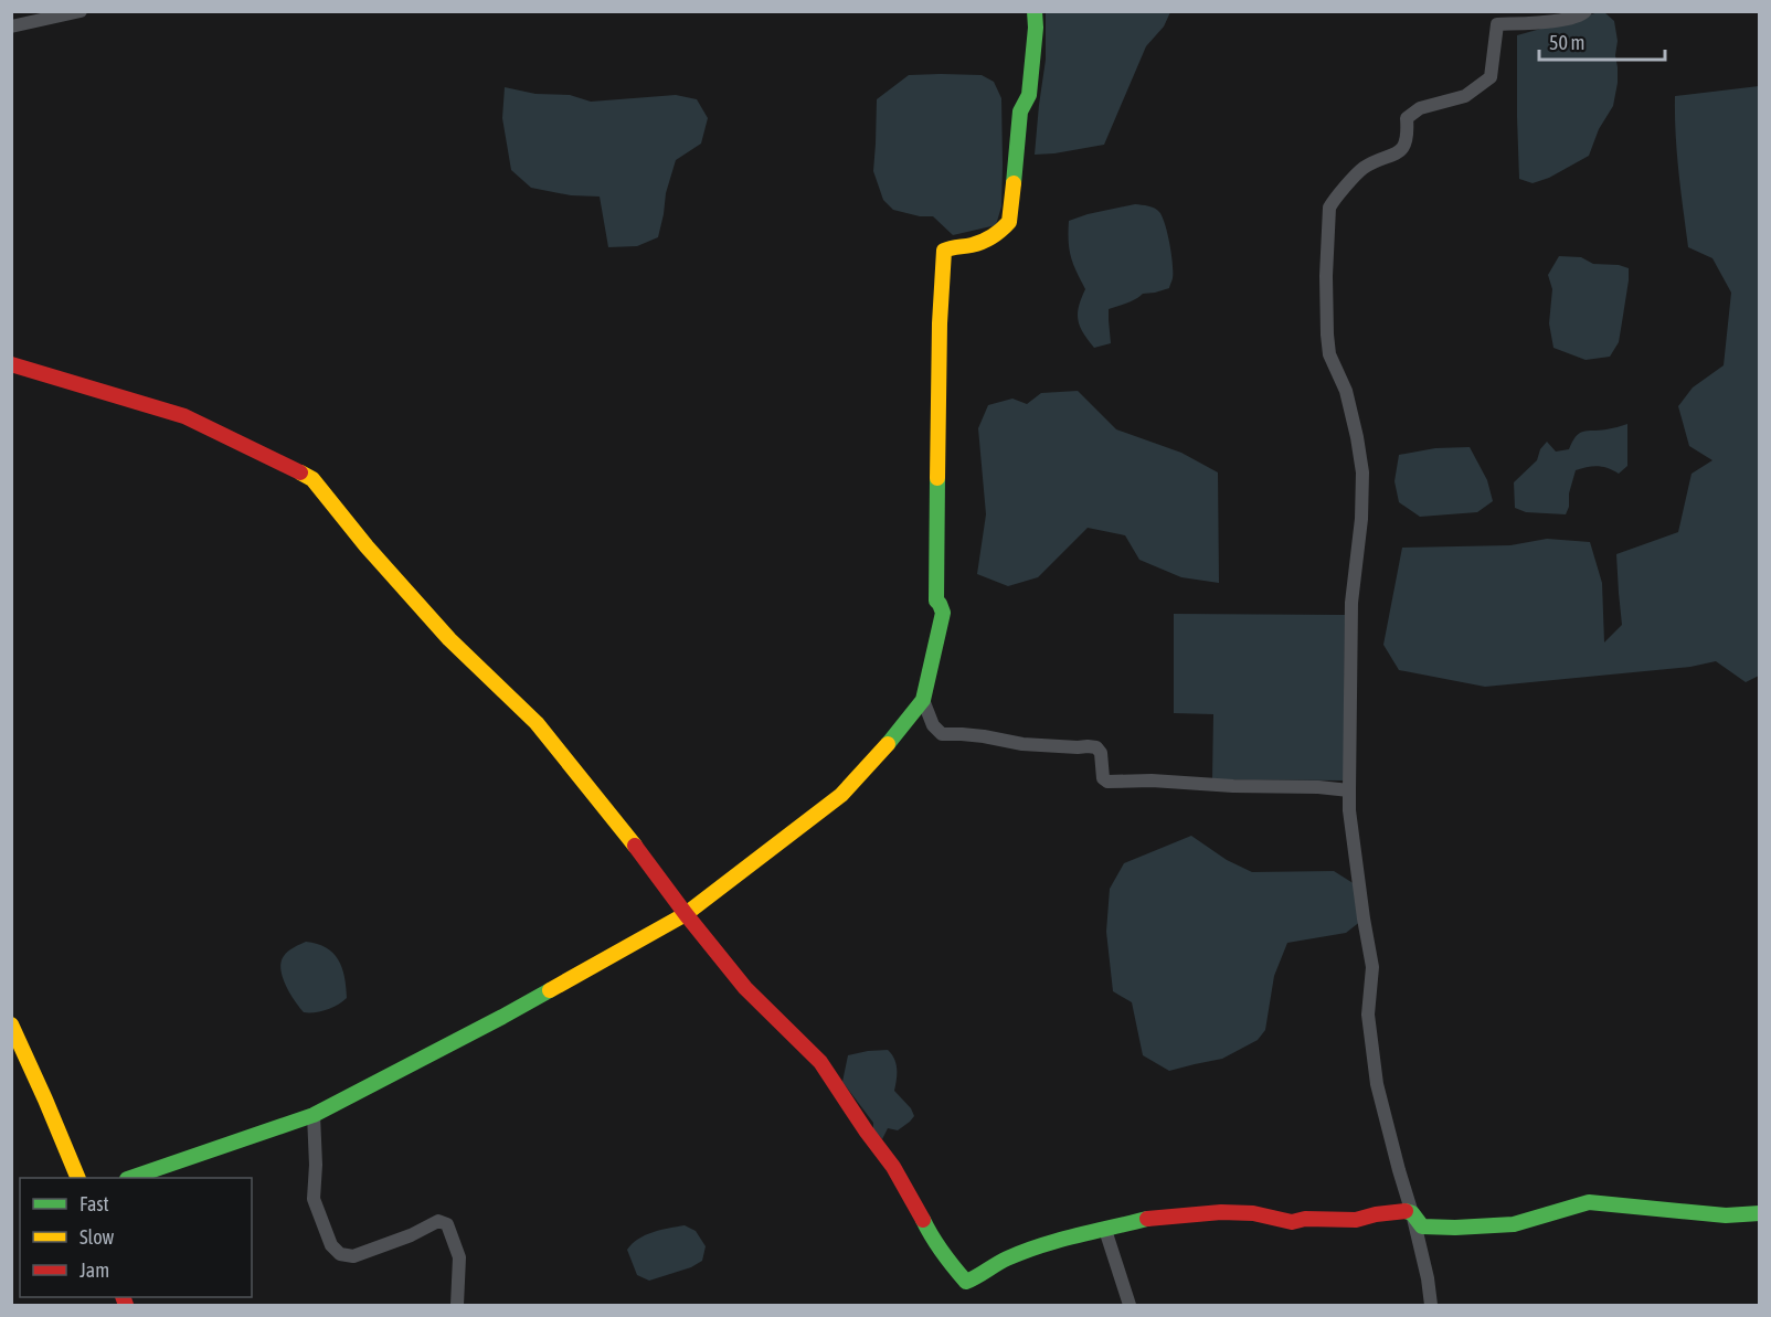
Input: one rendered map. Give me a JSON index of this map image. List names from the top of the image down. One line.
{"legend":["Fast","Slow","Jam"],"scale_bar":"50 m"}
